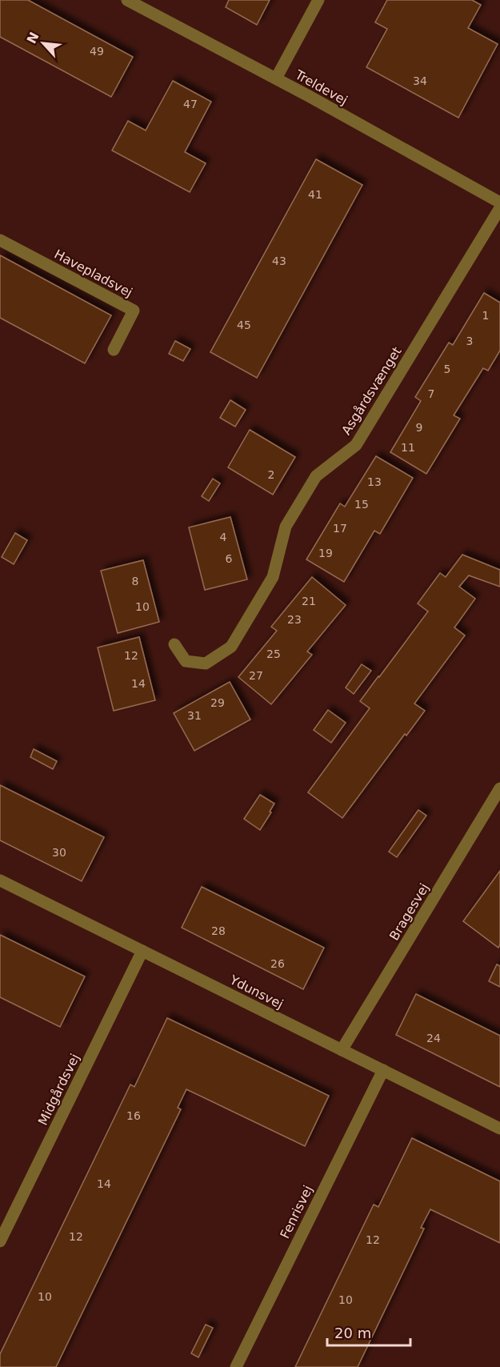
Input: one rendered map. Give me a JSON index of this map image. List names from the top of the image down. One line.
{"streets":{"street":["Treldevej","Havepladsvej","Asgårdsvænget","Bragesvej","Ydunsvej","Midgårdsvej","Fenrisvej"]},"crossings":[["Bragesvej","Ydunsvej"],["Ydunsvej","Midgårdsvej"],["Ydunsvej","Fenrisvej"]],"house_numbers":["49","34","47","41","43","1","45","3","5","7","9","11","2","13","15","17","4","19","6","8","21","10","23","25","12","27","14","29","31","30","28","26","24","16","14","12","12","10","10"],"scale_bar":"20 m","north":"top left"}
